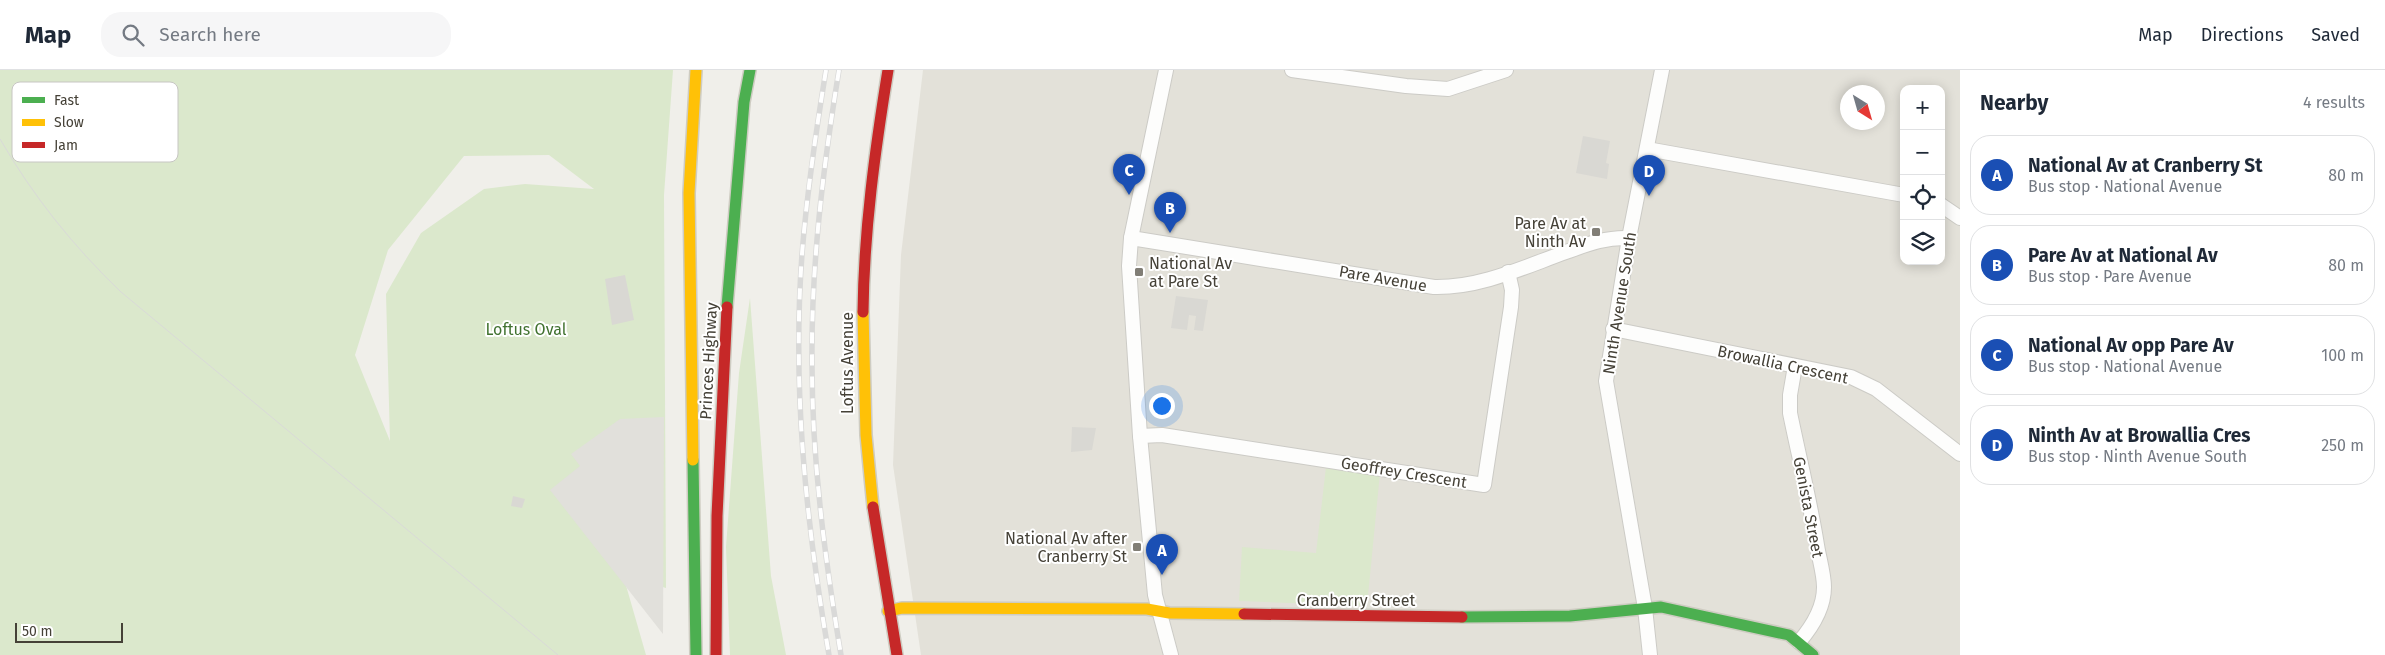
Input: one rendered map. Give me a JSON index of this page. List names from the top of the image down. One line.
{"streets":{"main road":["Princes Highway","Loftus Avenue","Cranberry Street"],"street":["Pare Avenue","Ninth Avenue South","Browallia Crescent","Geoffrey Crescent","Genista Street"]},"crossings":[["Pare Avenue","Ninth Avenue South"],["Pare Avenue","Geoffrey Crescent"],["Ninth Avenue South","Browallia Crescent"],["Ninth Avenue South","Cranberry Street"],["Loftus Avenue","Cranberry Street"],["Browallia Crescent","Genista Street"],["Genista Street","Cranberry Street"]],"parks":["Loftus Oval"],"places":{"transit":["Pare Av at Ninth Av","National Av at Pare St","National Av after Cranberry St"]},"legend":["Fast","Slow","Jam"],"scale_bar":"50 m","north":"bottom right","page":{"header":"Map","search":"Search here","nav":["Map","Directions","Saved"],"heading":["Nearby","4 results"],"map_buttons":["+","−"],"list":[{"mark":"A","name":"National Av at Cranberry St","note":"Bus stop · National Avenue","value":"80 m"},{"mark":"B","name":"Pare Av at National Av","note":"Bus stop · Pare Avenue","value":"80 m"},{"mark":"C","name":"National Av opp Pare Av","note":"Bus stop · National Avenue","value":"100 m"},{"mark":"D","name":"Ninth Av at Browallia Cres","note":"Bus stop · Ninth Avenue South","value":"250 m"}],"pins":["C","D","B","A"],"scale":"50 m"}}
